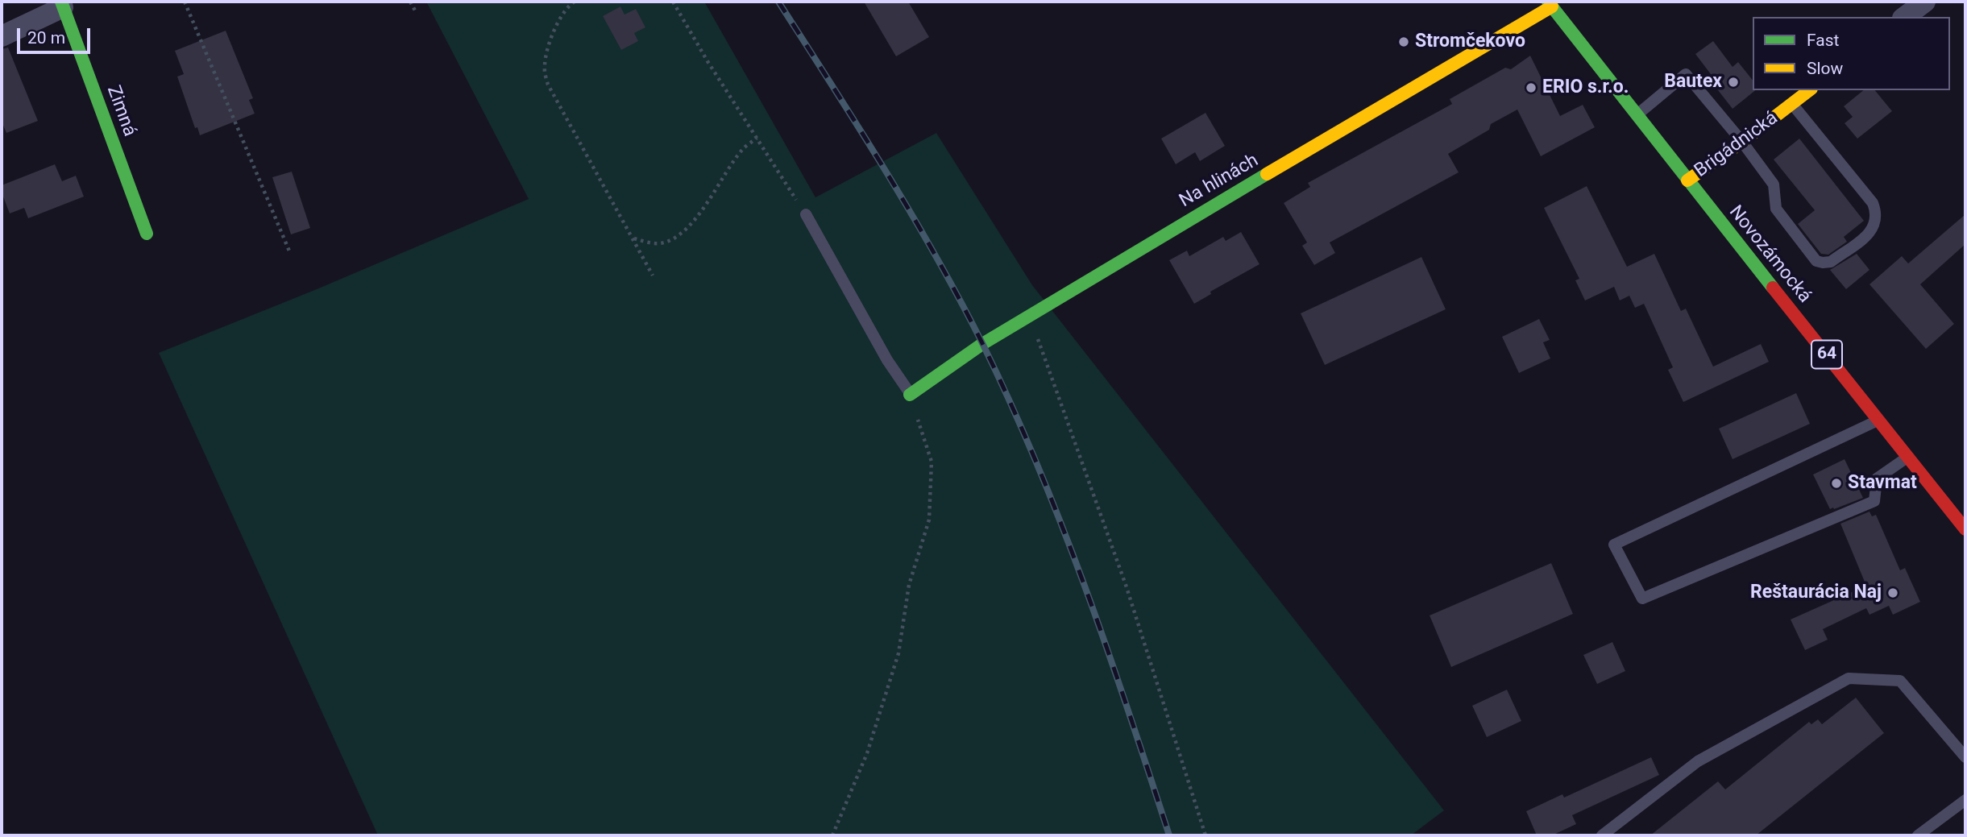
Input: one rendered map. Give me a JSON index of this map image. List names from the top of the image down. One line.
{"streets":{"street":["Zimná","Brigádnická","Na hlinách","Novozámocká","64"]},"crossings":[["Brigádnická","Novozámocká"],["Na hlinách","Novozámocká"]],"places":["Stromčekovo","Bautex","ERIO s.r.o.","Stavmat","Reštaurácia Naj"],"legend":["Fast","Slow"],"scale_bar":"20 m"}
